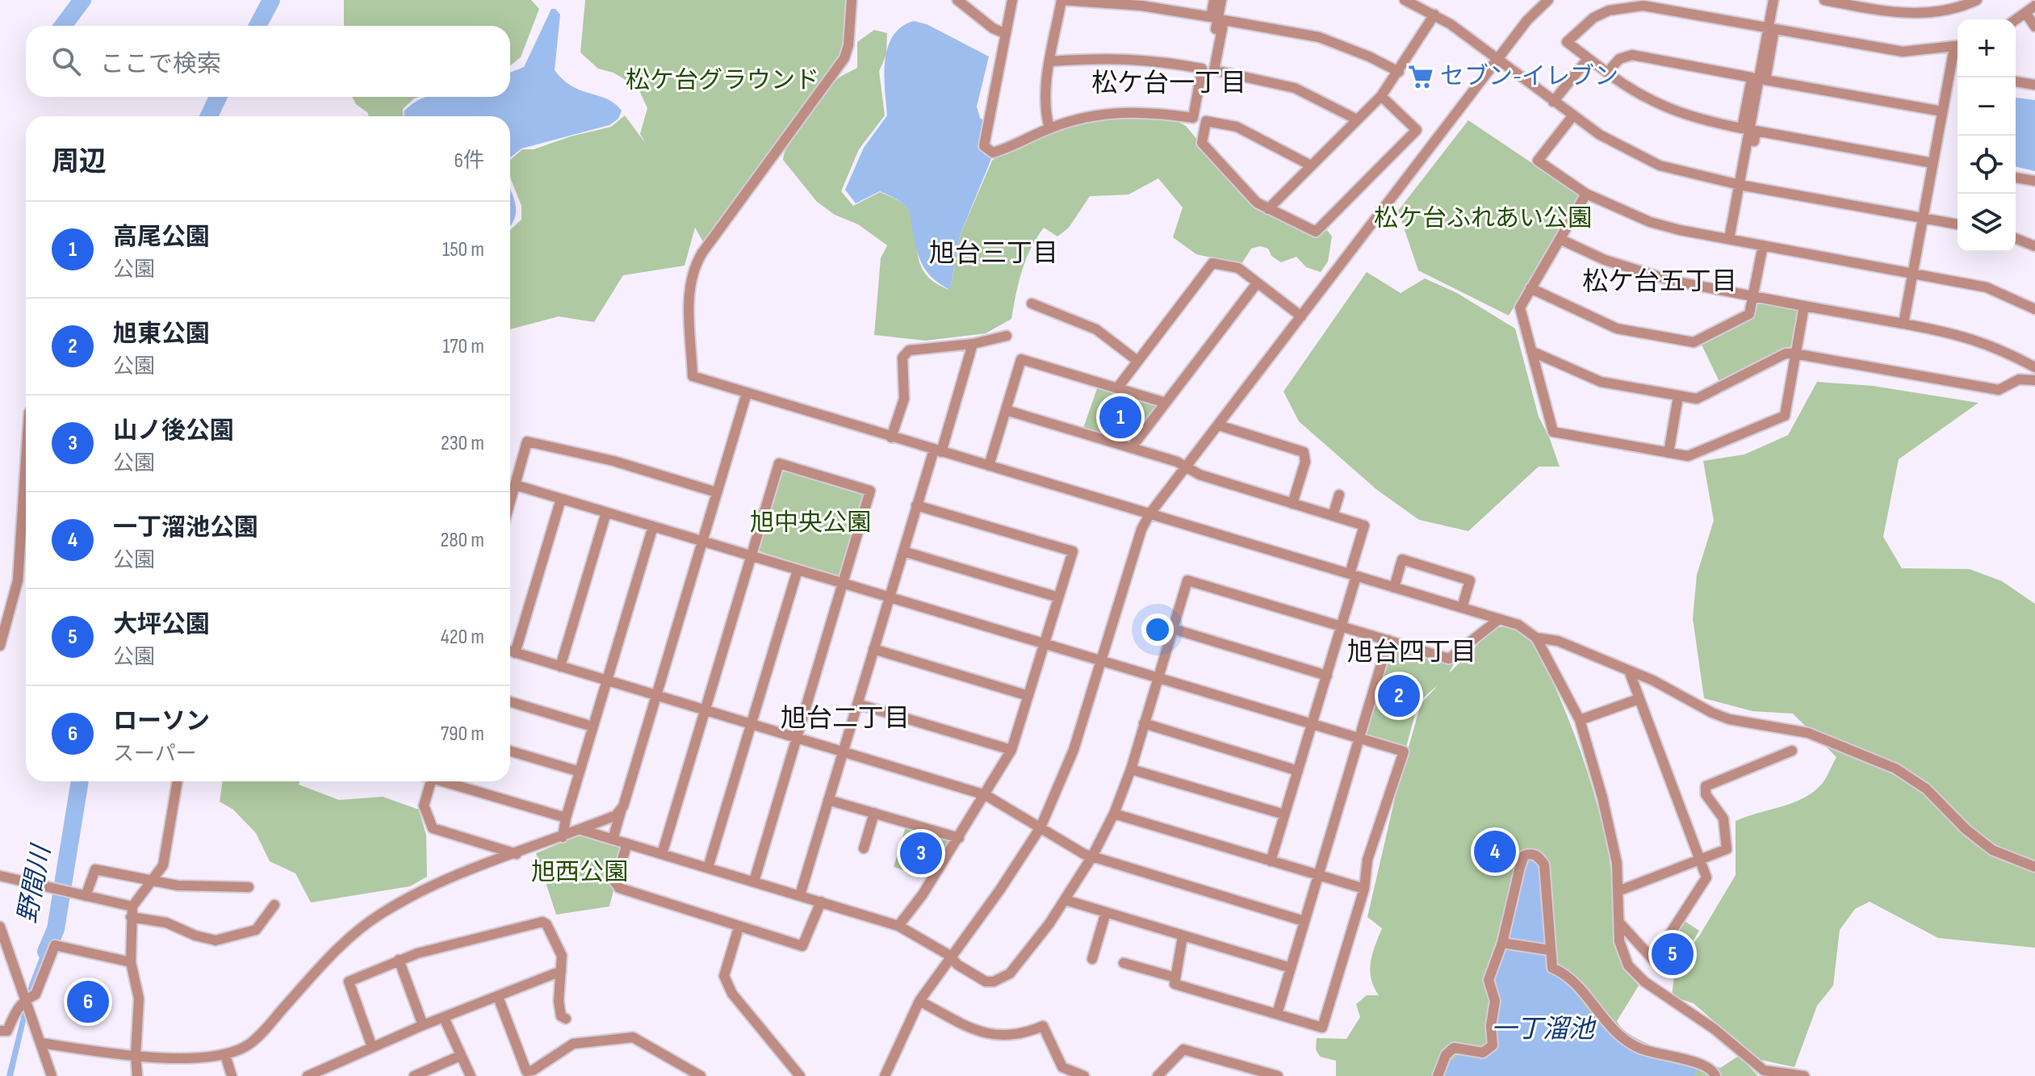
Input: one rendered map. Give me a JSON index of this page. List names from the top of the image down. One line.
{"districts":["松ケ台一丁目","旭台三丁目","松ケ台五丁目","旭台四丁目","旭台二丁目"],"water":["野間川","一丁溜池"],"parks":["松ケ台グラウンド","松ケ台ふれあい公園","旭中央公園","旭西公園"],"places":{"supermarket":["セブン-イレブン"]},"page":{"map_buttons":["+","−"],"search":"ここで検索","heading":["周辺","6件"],"list":[{"mark":"1","name":"高尾公園","note":"公園","value":"150 m"},{"mark":"2","name":"旭東公園","note":"公園","value":"170 m"},{"mark":"3","name":"山ノ後公園","note":"公園","value":"230 m"},{"mark":"4","name":"一丁溜池公園","note":"公園","value":"280 m"},{"mark":"5","name":"大坪公園","note":"公園","value":"420 m"},{"mark":"6","name":"ローソン","note":"スーパー","value":"790 m"}],"pins":["1","2","4","3","5","6"]}}
